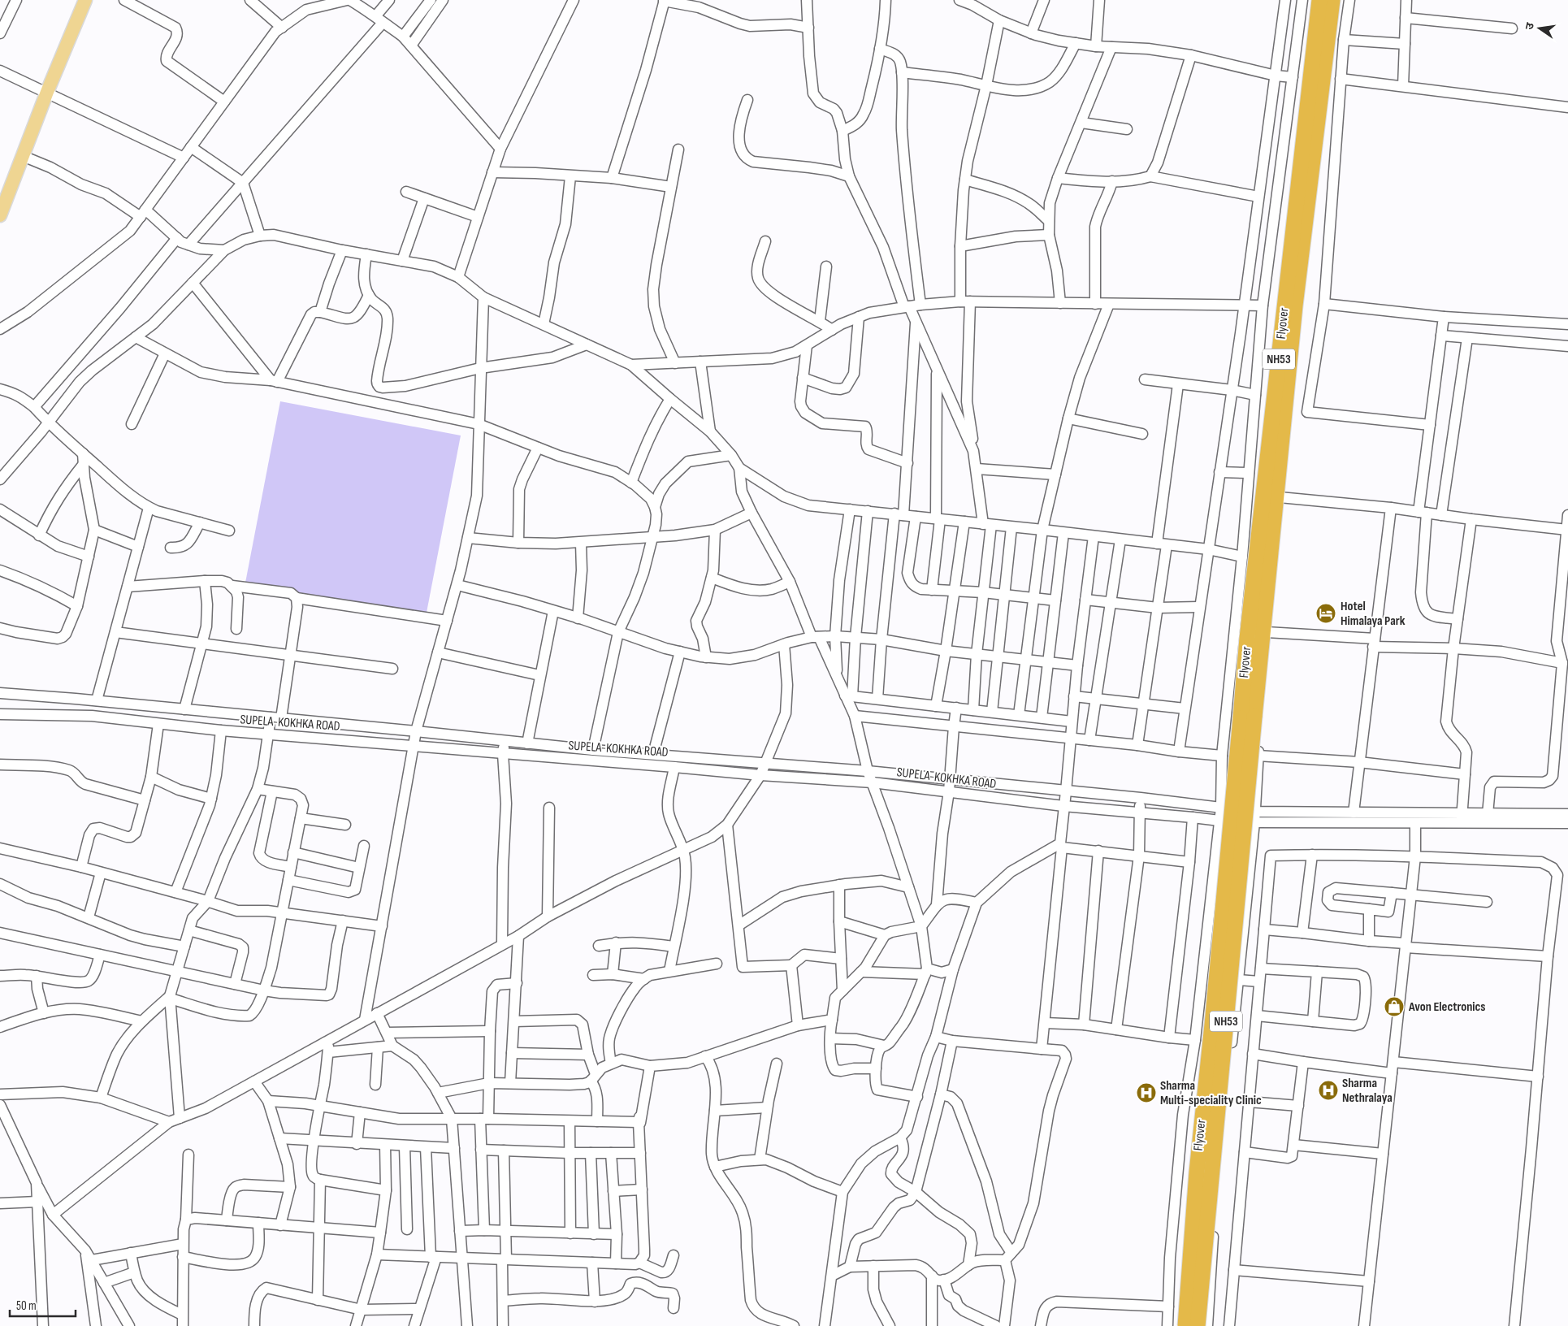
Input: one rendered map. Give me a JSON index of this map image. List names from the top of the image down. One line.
{"streets":{"highway":["Flyover","NH53"],"street":["SUPELA-KOKHKA ROAD"]},"places":{"hotel":["Hotel Himalaya Park"],"shop":["Avon Electronics"],"hospital":["Sharma Nethralaya","Sharma Multi-speciality Clinic"]},"scale_bar":"50 m","north":"left"}
